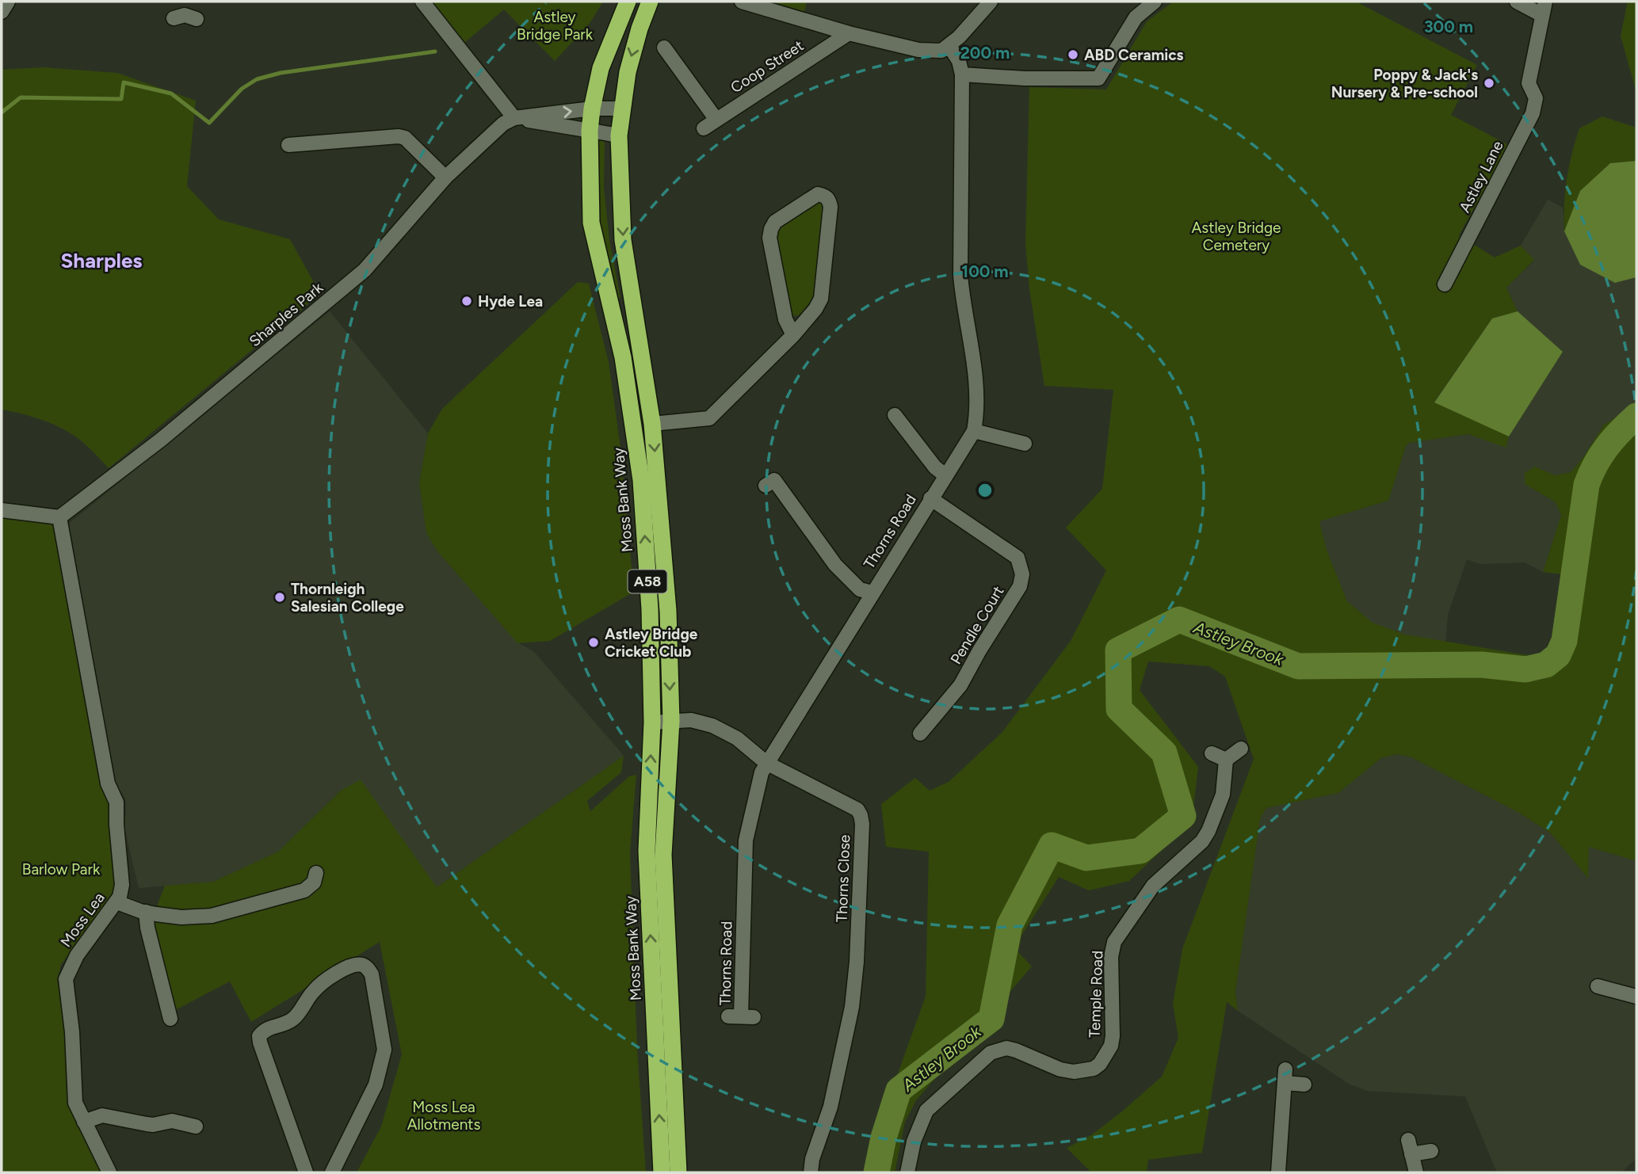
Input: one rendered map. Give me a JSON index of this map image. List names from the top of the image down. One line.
{"streets":{"highway":["Moss Bank Way","A58"],"street":["Coop Street","Astley Lane","Sharples Park","Thorns Road","Pendle Court","Thorns Close","Moss Lea","Temple Road"]},"crossings":[["Sharples Park","Moss Lea"],["Moss Bank Way","Thorns Close"],["Thorns Road","Pendle Court"],["Thorns Road","Thorns Close"],["A58","Thorns Close"]],"districts":["Sharples"],"water":["Astley Brook"],"parks":["Astley Bridge Park","Astley Bridge Cemetery","Barlow Park","Moss Lea Allotments"],"places":["ABD Ceramics","Poppy & Jack's Nursery & Pre-school","Hyde Lea","Thornleigh Salesian College","Astley Bridge Cricket Club"],"rings":["300 m","200 m","100 m"]}
